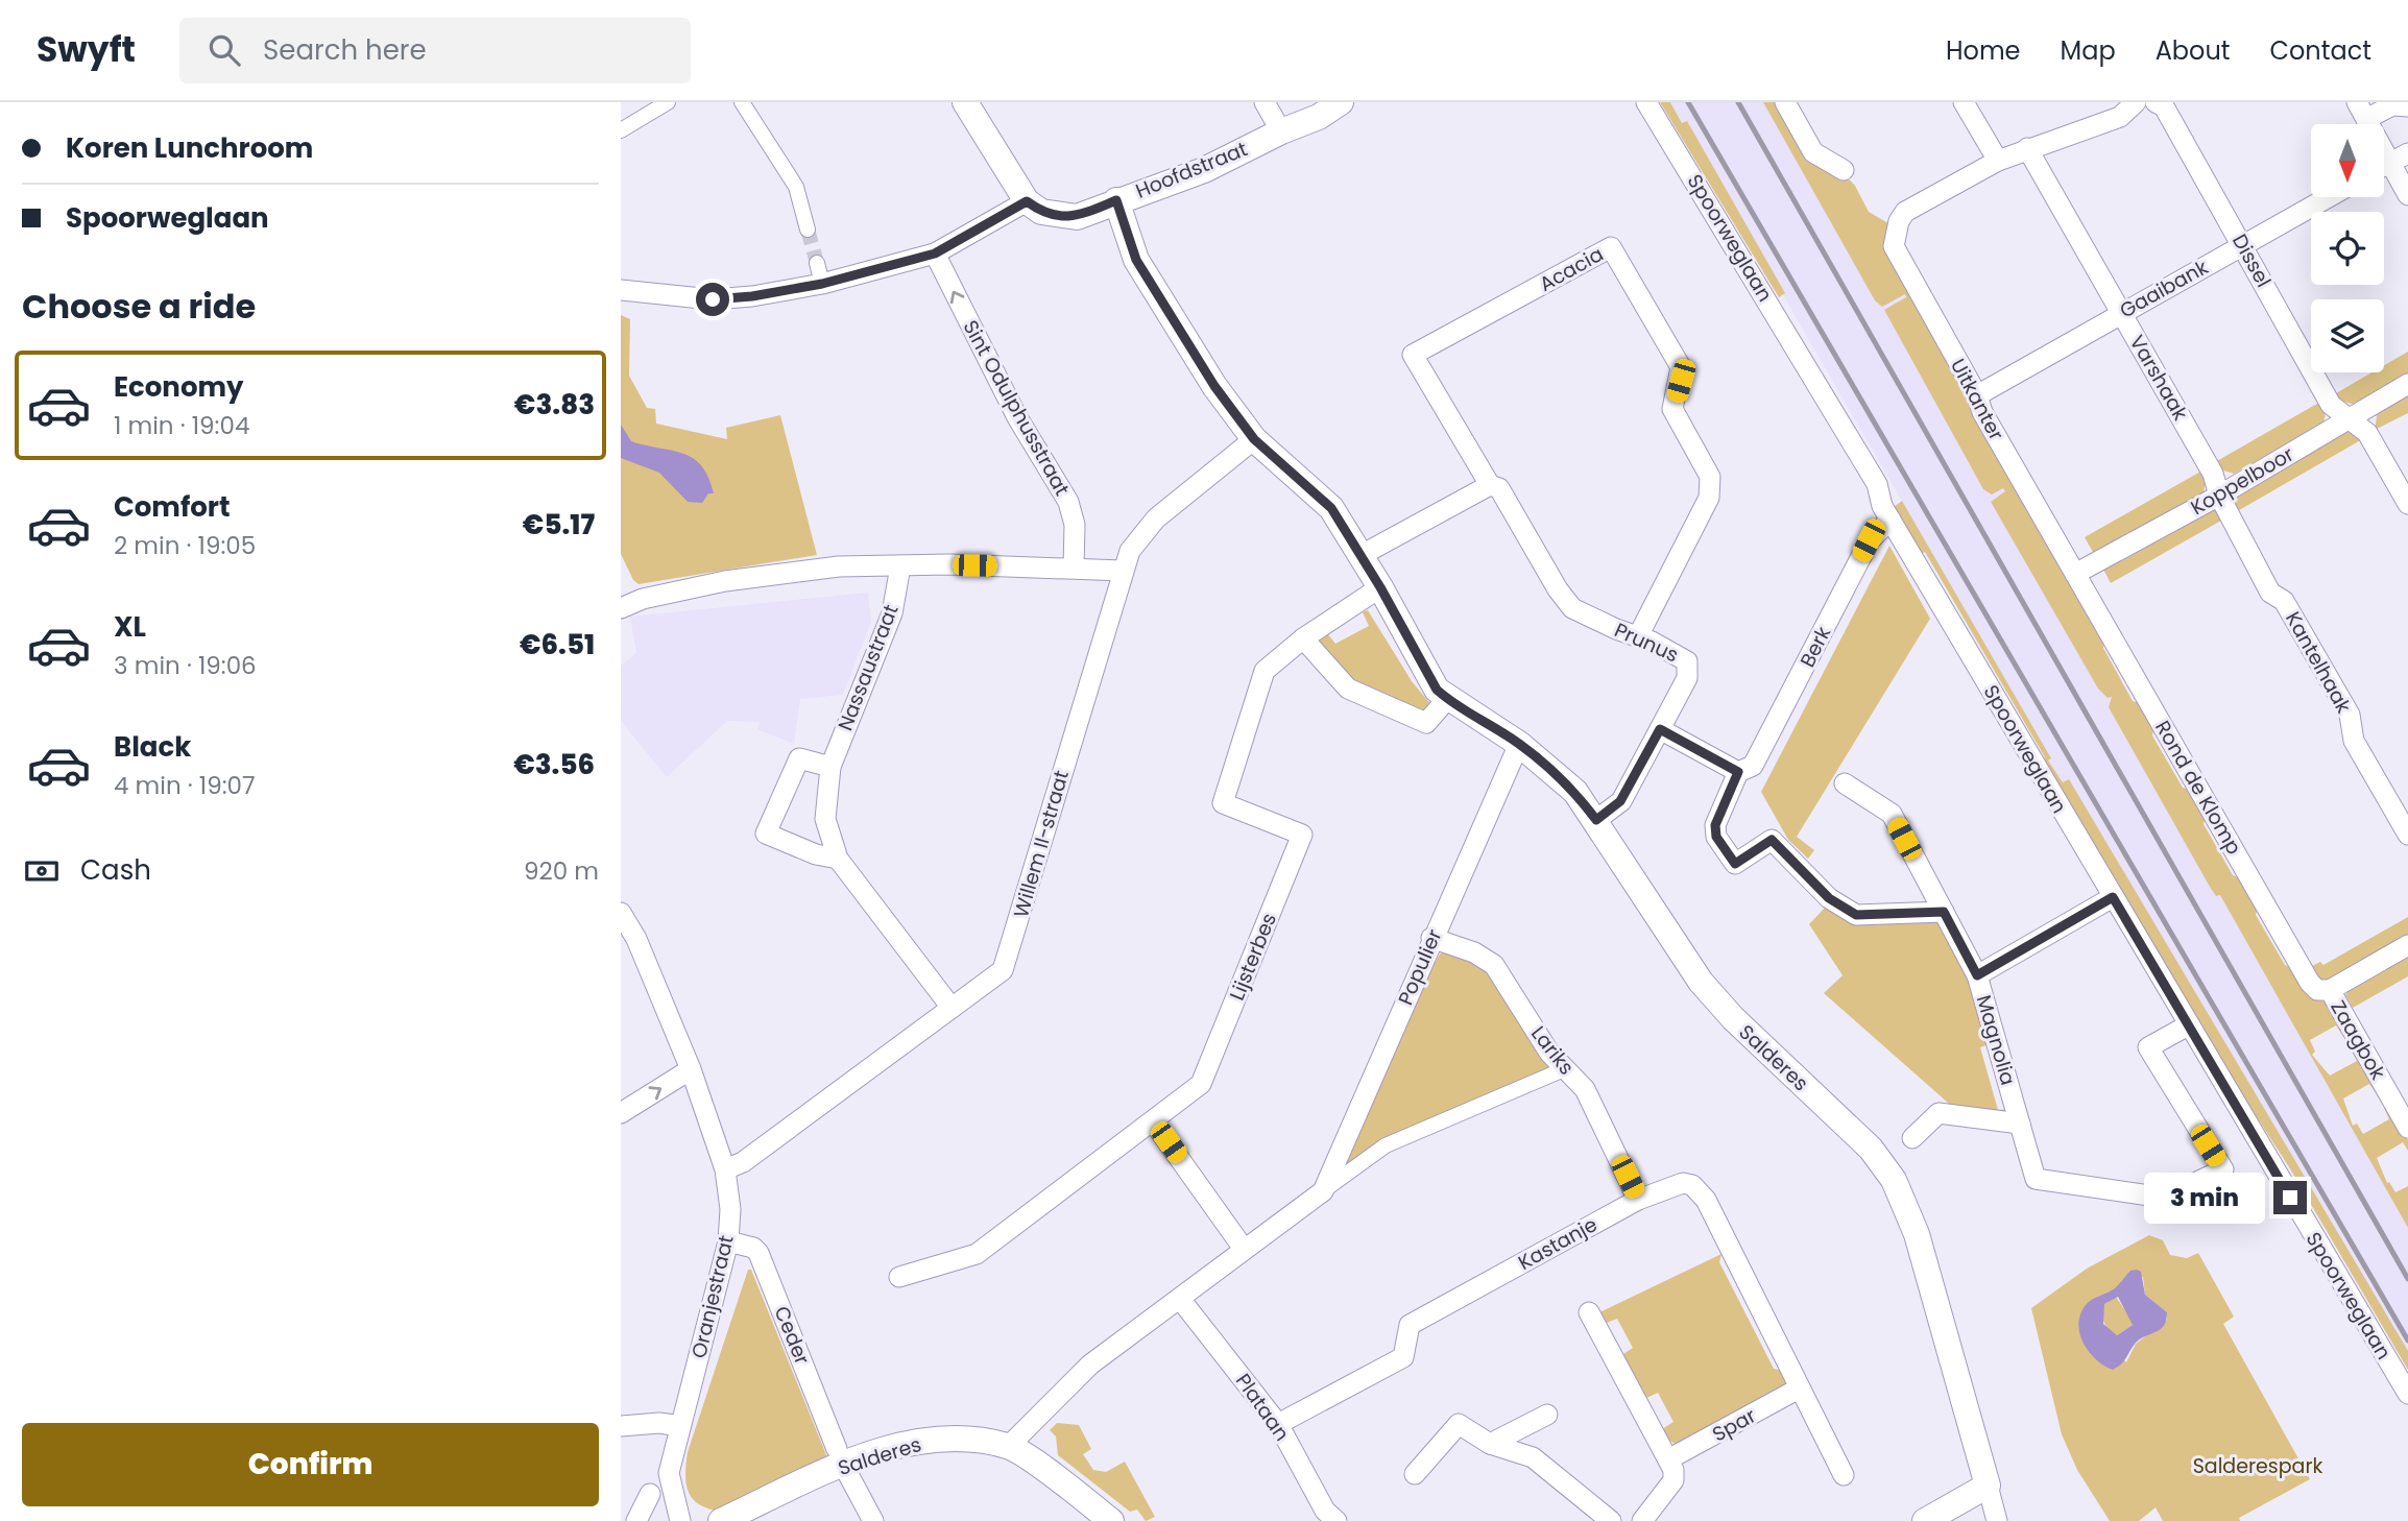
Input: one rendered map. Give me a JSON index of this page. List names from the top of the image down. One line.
{"streets":{"street":["Hoofdstraat","Spoorweglaan","Dissel","Acacia","Gaaibank","Varshaak","Uitkanter","Sint Odulphusstraat","Koppelboor","Prunus","Berk","Kantelhaak","Nassaustraat","Rond de Klomp","Willem II-straat","Lijsterbes","Populier","Magnolia","Zaagbok","Lariks","Salderes","Kastanje","Oranjestraat","Ceder","Plataan","Spar"]},"crossings":[["Hoofdstraat","Salderes"],["Spoorweglaan","Berk"],["Spoorweglaan","Magnolia"],["Dissel","Gaaibank"],["Dissel","Koppelboor"],["Acacia","Prunus"],["Gaaibank","Varshaak"],["Gaaibank","Uitkanter"],["Varshaak","Koppelboor"],["Varshaak","Kantelhaak"],["Uitkanter","Koppelboor"],["Uitkanter","Rond de Klomp"],["Koppelboor","Kantelhaak"],["Koppelboor","Rond de Klomp"],["Prunus","Salderes"],["Berk","Magnolia"],["Nassaustraat","Willem II-straat"],["Rond de Klomp","Zaagbok"],["Willem II-straat","Salderes"],["Willem II-straat","Oranjestraat"],["Lijsterbes","Salderes"],["Populier","Lariks"],["Populier","Salderes"],["Lariks","Kastanje"],["Salderes","Ceder"],["Kastanje","Plataan"],["Kastanje","Spar"],["Oranjestraat","Ceder"]],"one_way":["Sint Odulphusstraat"],"parks":["Salderespark"],"north":"bottom","page":{"header":"Swyft","search":"Search here","nav":["Home","Map","About","Contact"],"banner":["Koren Lunchroom","Spoorweglaan"],"heading":"Choose a ride","list":[{"name":"Economy","note":"1 min · 19:04","value":"€3.83"},{"name":"Comfort","note":"2 min · 19:05","value":"€5.17"},{"name":"XL","note":"3 min · 19:06","value":"€6.51"},{"name":"Black","note":"4 min · 19:07","value":"€3.56"}],"pay":["Cash","920 m"],"bubble":"3 min","buttons":"Confirm"}}
